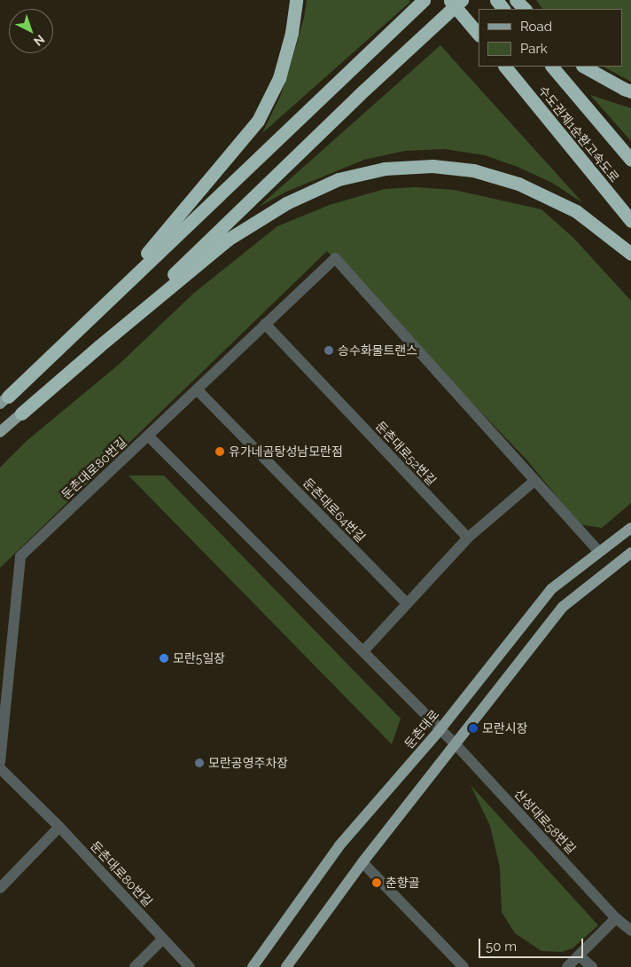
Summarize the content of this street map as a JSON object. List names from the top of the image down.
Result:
{
  "streets": {
    "highway": ["수도권제1순환고속도로"],
    "main road": ["둔촌대로"],
    "street": [
      "둔촌대로52번길",
      "둔촌대로80번길",
      "둔촌대로64번길",
      "산성대로58번길"
    ]
  },
  "crossings": [
    ["둔촌대로52번길", "둔촌대로80번길"],
    ["둔촌대로80번길", "둔촌대로64번길"],
    ["둔촌대로", "산성대로58번길"]
  ],
  "places": [
    "승수화물트랜스",
    "유가네곰탕성남모란점",
    "모란5일장",
    "모란시장",
    "모란공영주차장",
    "춘향골"
  ],
  "legend": ["Road", "Park"],
  "scale_bar": "50 m",
  "north": "bottom right"
}
